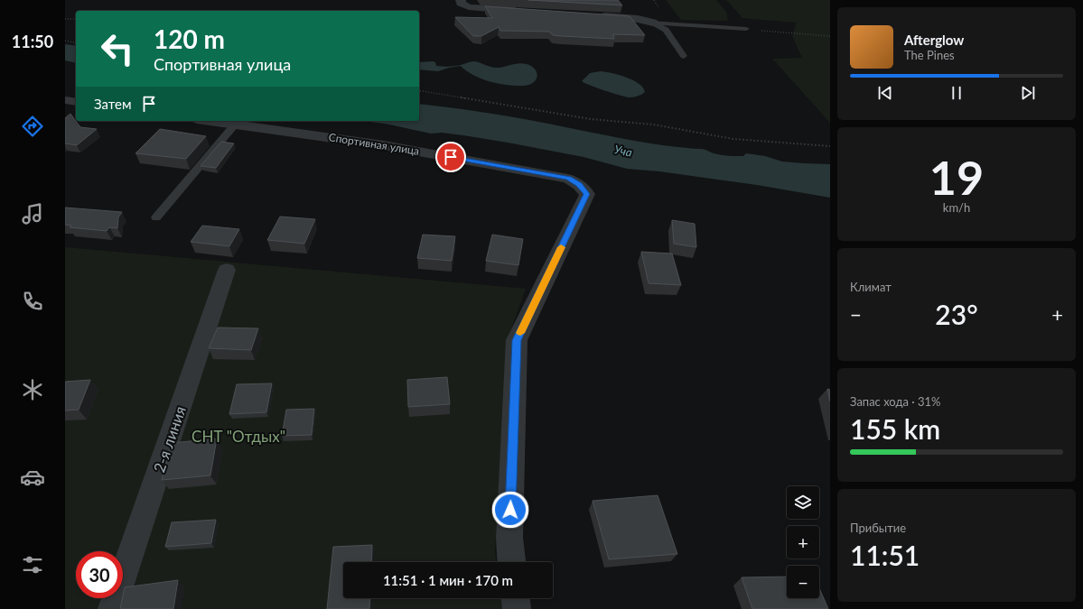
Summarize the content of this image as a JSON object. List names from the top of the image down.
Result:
{
  "streets": {
    "street": ["Спортивная улица", "2-я линия"]
  },
  "water": ["Уча"],
  "parks": ["СНТ \"Отдых\""],
  "page": {
    "tabs": "11:50",
    "turn": ["120 m", "Спортивная улица"],
    "song": ["Afterglow", "The Pines"],
    "then": "Затем",
    "tile": [
      ["19", "km/h"],
      "Климат",
      ["Запас хода · 31%", "155 km"],
      ["Прибытие", "11:51"]
    ],
    "heat": ["−", "23°", "+"],
    "map_buttons": ["+", "−"],
    "limit": "30",
    "trip": "11:51 · 1 мин · 170 m"
  }
}
